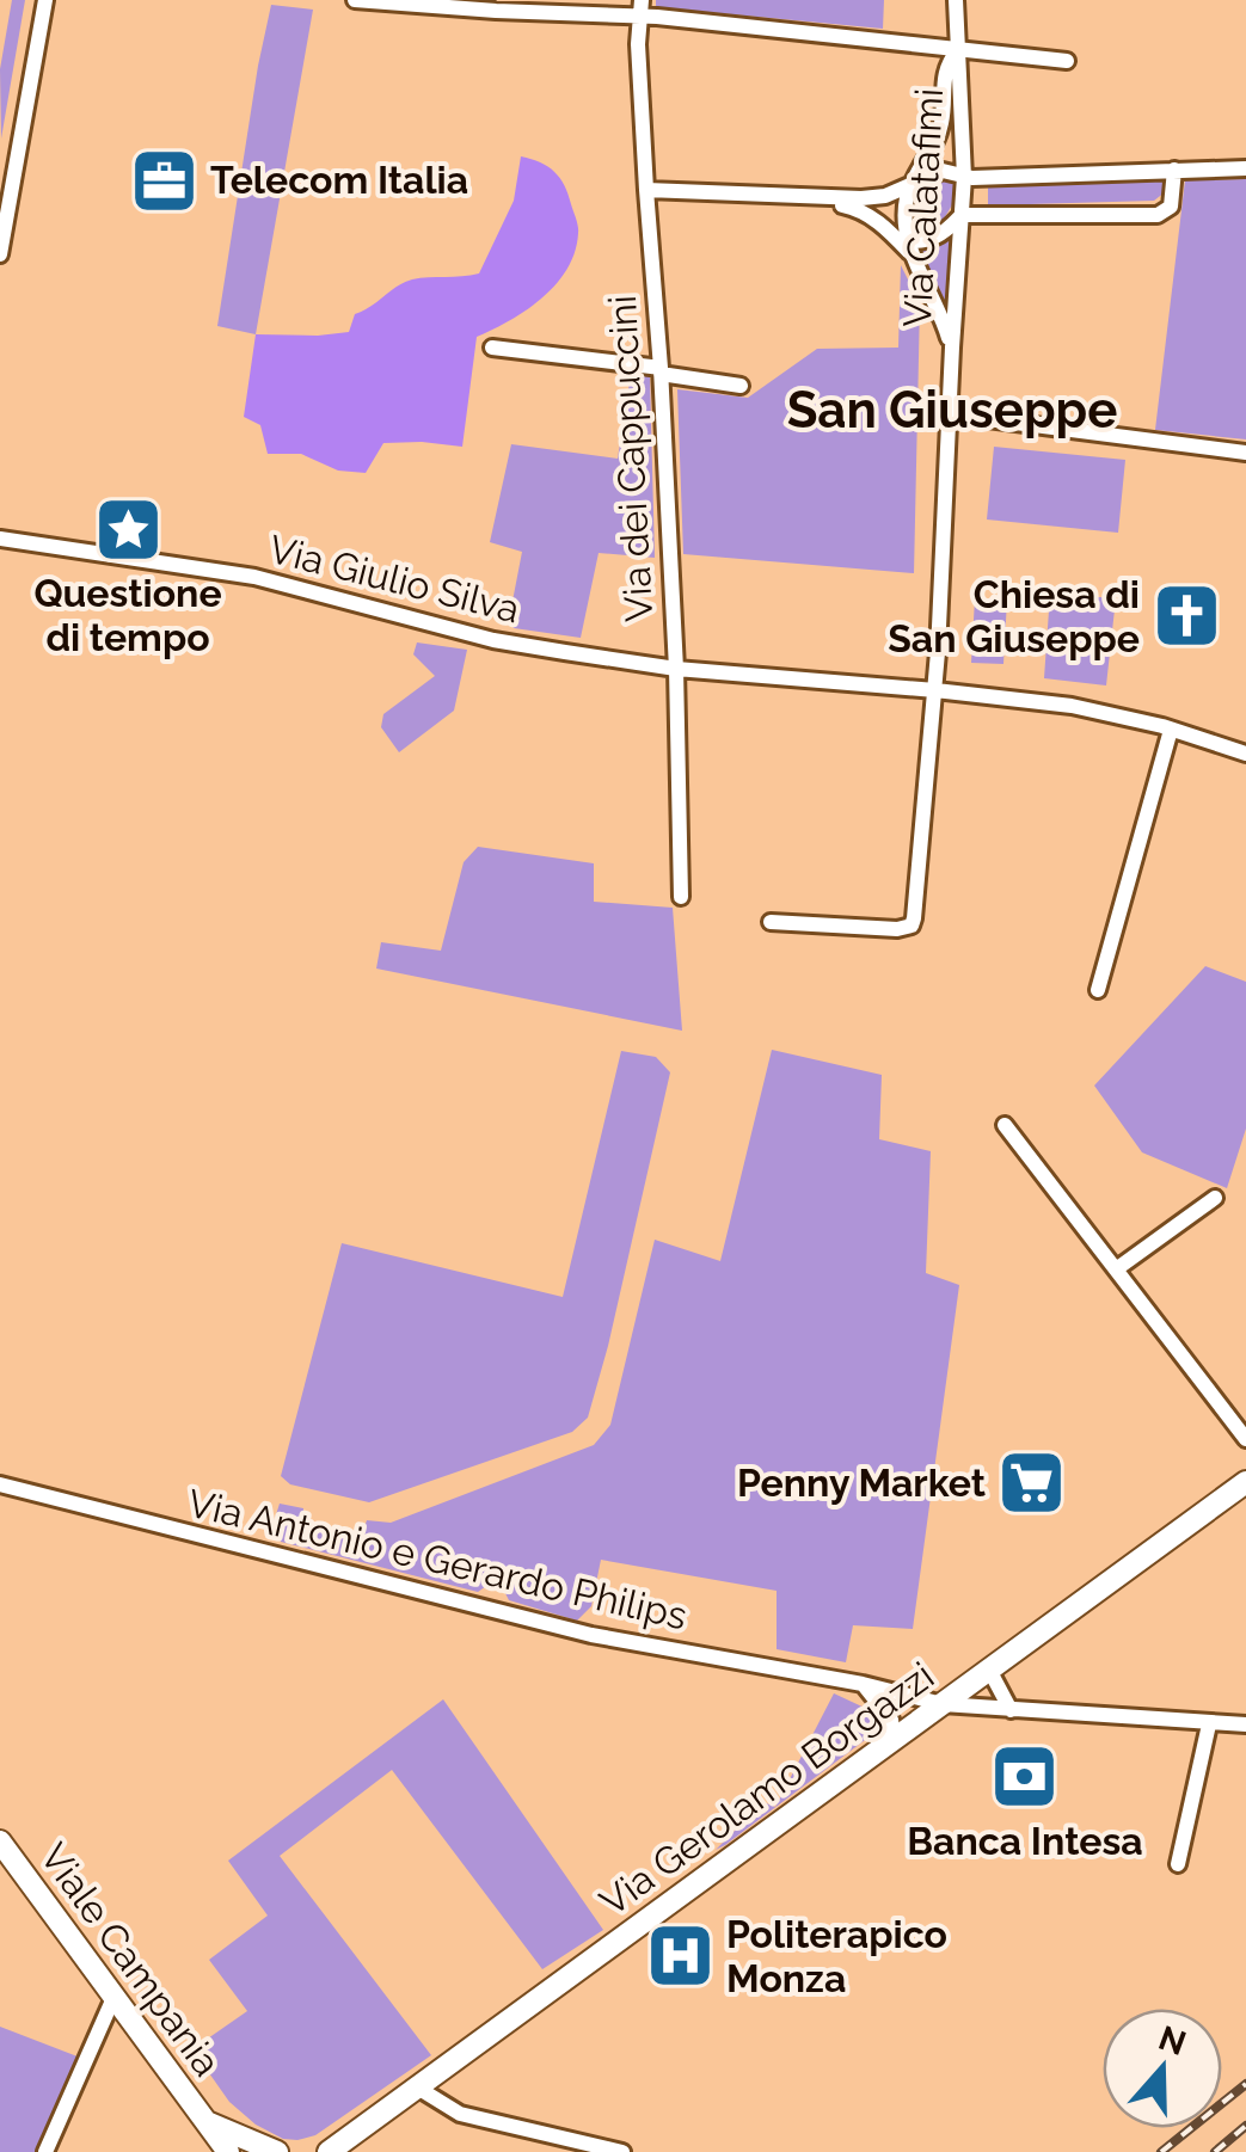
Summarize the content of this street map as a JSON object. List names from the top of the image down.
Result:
{
  "streets": {
    "main road": ["Via Gerolamo Borgazzi", "Viale Campania"],
    "street": [
      "Via Calatafimi",
      "Via dei Cappuccini",
      "Via Giulio Silva",
      "Via Antonio e Gerardo Philips"
    ]
  },
  "crossings": [
    ["Via Calatafimi", "Via Giulio Silva"],
    ["Via dei Cappuccini", "Via Giulio Silva"],
    ["Via Antonio e Gerardo Philips", "Via Gerolamo Borgazzi"]
  ],
  "districts": ["San Giuseppe"],
  "places": {
    "office": ["Telecom Italia"],
    "place": ["Questione di tempo"],
    "church": ["Chiesa di San Giuseppe"],
    "supermarket": ["Penny Market"],
    "bank": ["Banca Intesa"],
    "hospital": ["Politerapico Monza"]
  },
  "north": "top"
}
